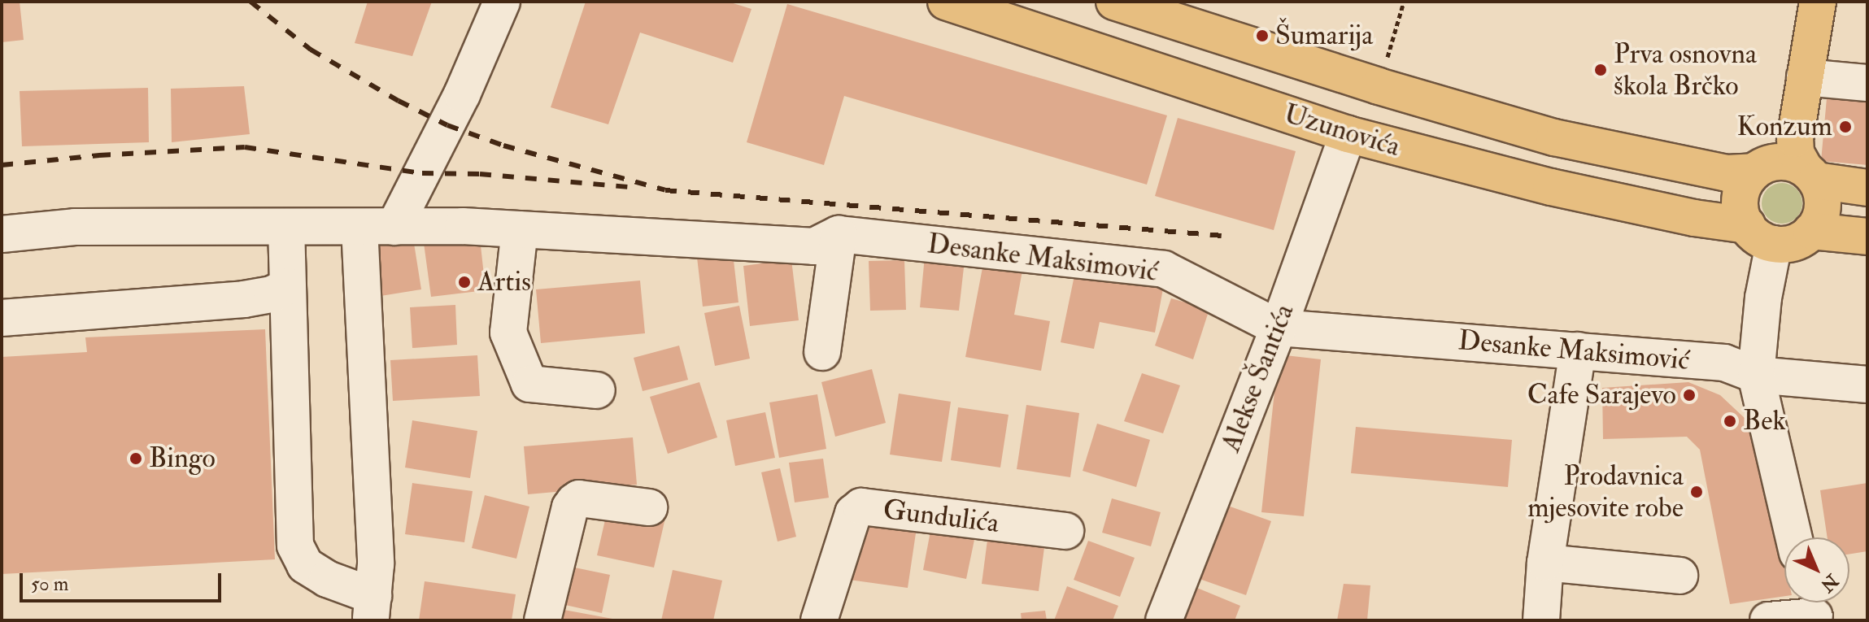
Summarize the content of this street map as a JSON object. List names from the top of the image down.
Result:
{
  "streets": {
    "main road": ["Uzunovića"],
    "street": ["Desanke Maksimović", "Alekse Šantića", "Gundulića"]
  },
  "crossings": [
    ["Uzunovića", "Alekse Šantića"],
    ["Desanke Maksimović", "Alekse Šantića"]
  ],
  "places": [
    "Šumarija",
    "Prva osnovna škola Brčko",
    "Konzum",
    "Artis",
    "Cafe Sarajevo",
    "Bek",
    "Bingo",
    "Prodavnica mjesovite robe"
  ],
  "scale_bar": "50 m",
  "north": "bottom right"
}
